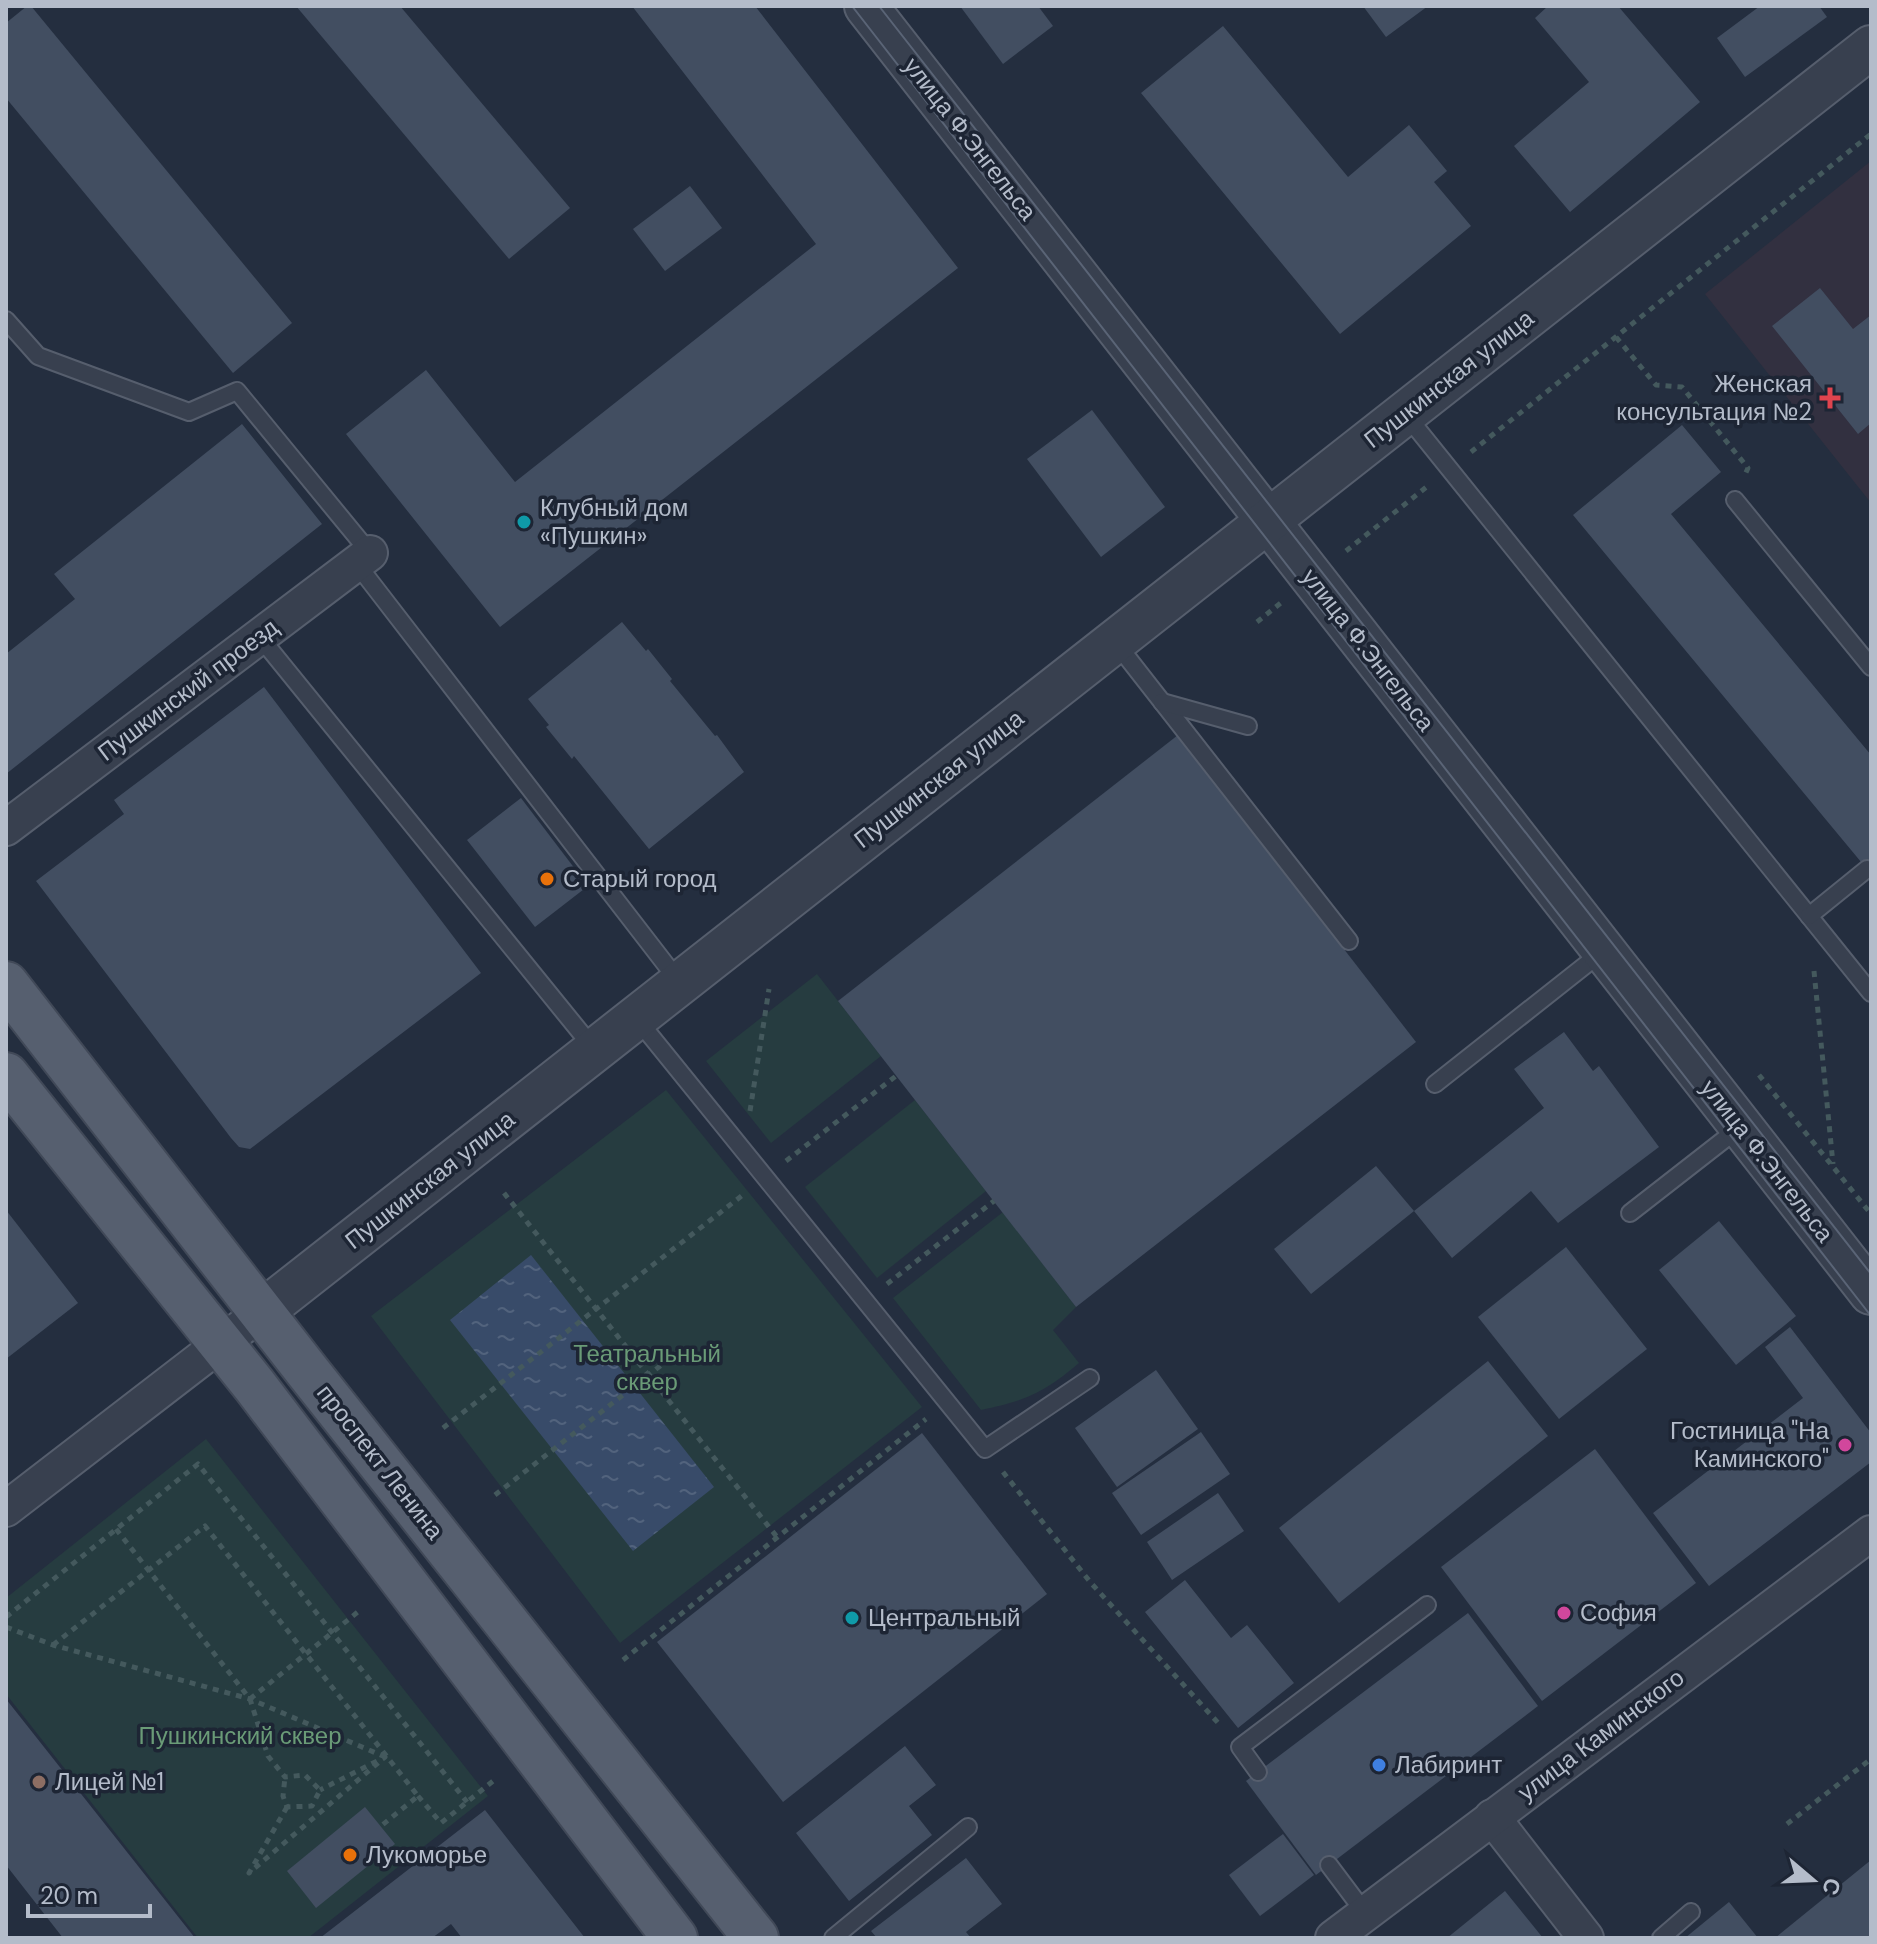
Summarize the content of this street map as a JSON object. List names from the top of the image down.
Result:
{
  "streets": {
    "main road": ["проспект Ленина"],
    "street": [
      "улица Ф.Энгельса",
      "Пушкинская улица",
      "Пушкинский проезд",
      "улица Каминского"
    ]
  },
  "crossings": [
    ["улица Ф.Энгельса", "Пушкинская улица"],
    ["Пушкинская улица", "проспект Ленина"]
  ],
  "parks": ["Театральный сквер", "Пушкинский сквер"],
  "places": {
    "health": ["Женская консультация №2"],
    "other": [
      "Клубный дом «Пушкин»",
      "Старый город",
      "Гостиница \"На Каминского\"",
      "София",
      "Центральный",
      "Лабиринт",
      "Лицей №1",
      "Лукоморье"
    ]
  },
  "scale_bar": "20 m",
  "north": "right"
}
